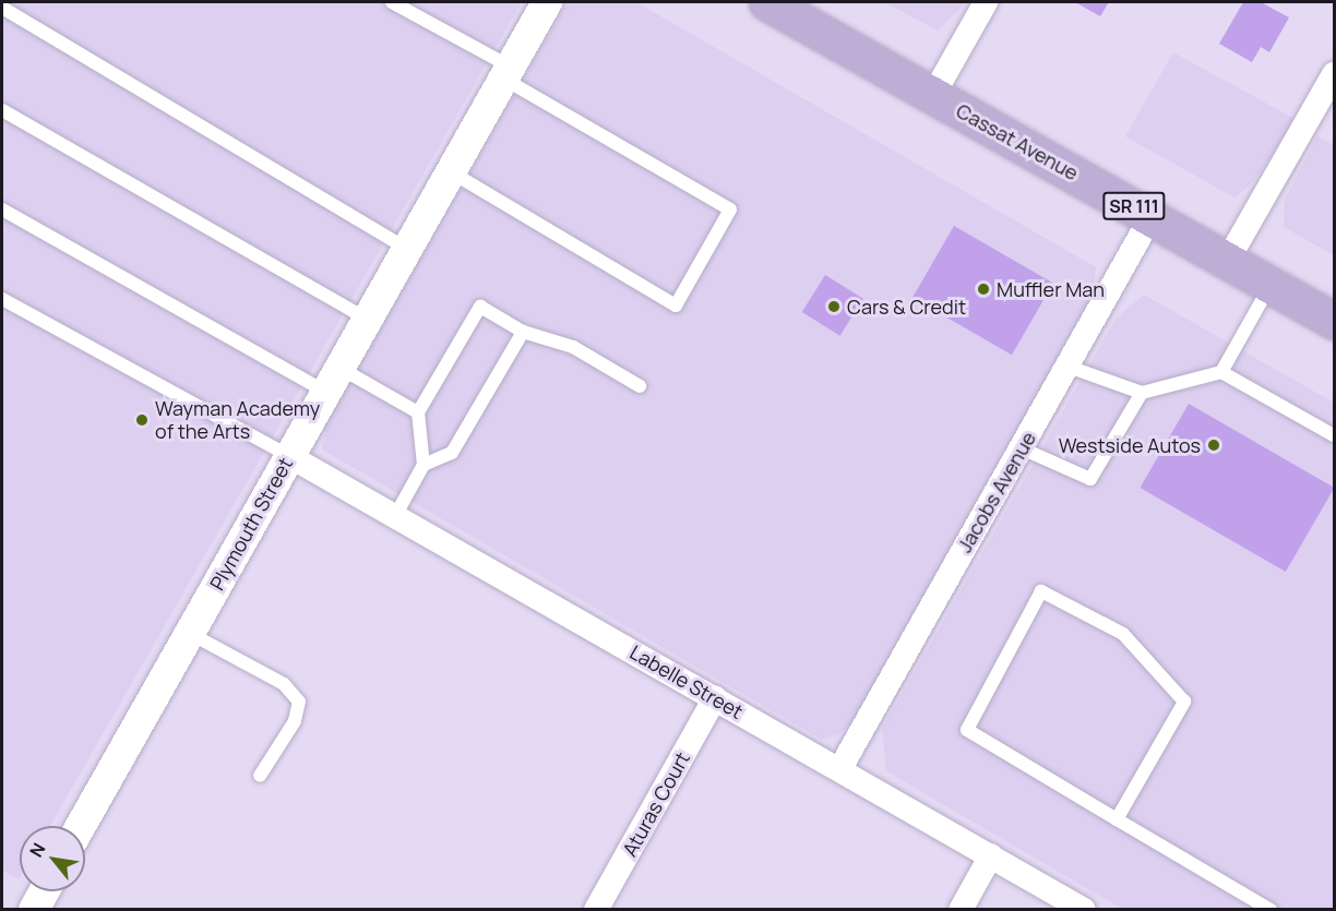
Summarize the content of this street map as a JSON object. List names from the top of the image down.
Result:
{
  "streets": {
    "main road": ["Cassat Avenue", "SR 111"],
    "street": [
      "Jacobs Avenue",
      "Plymouth Street",
      "Labelle Street",
      "Aturas Court"
    ]
  },
  "crossings": [
    ["Cassat Avenue", "Jacobs Avenue"],
    ["Jacobs Avenue", "Labelle Street"],
    ["Plymouth Street", "Labelle Street"],
    ["Labelle Street", "Aturas Court"]
  ],
  "places": [
    "Muffler Man",
    "Cars & Credit",
    "Wayman Academy of the Arts",
    "Westside Autos"
  ],
  "north": "top left"
}
